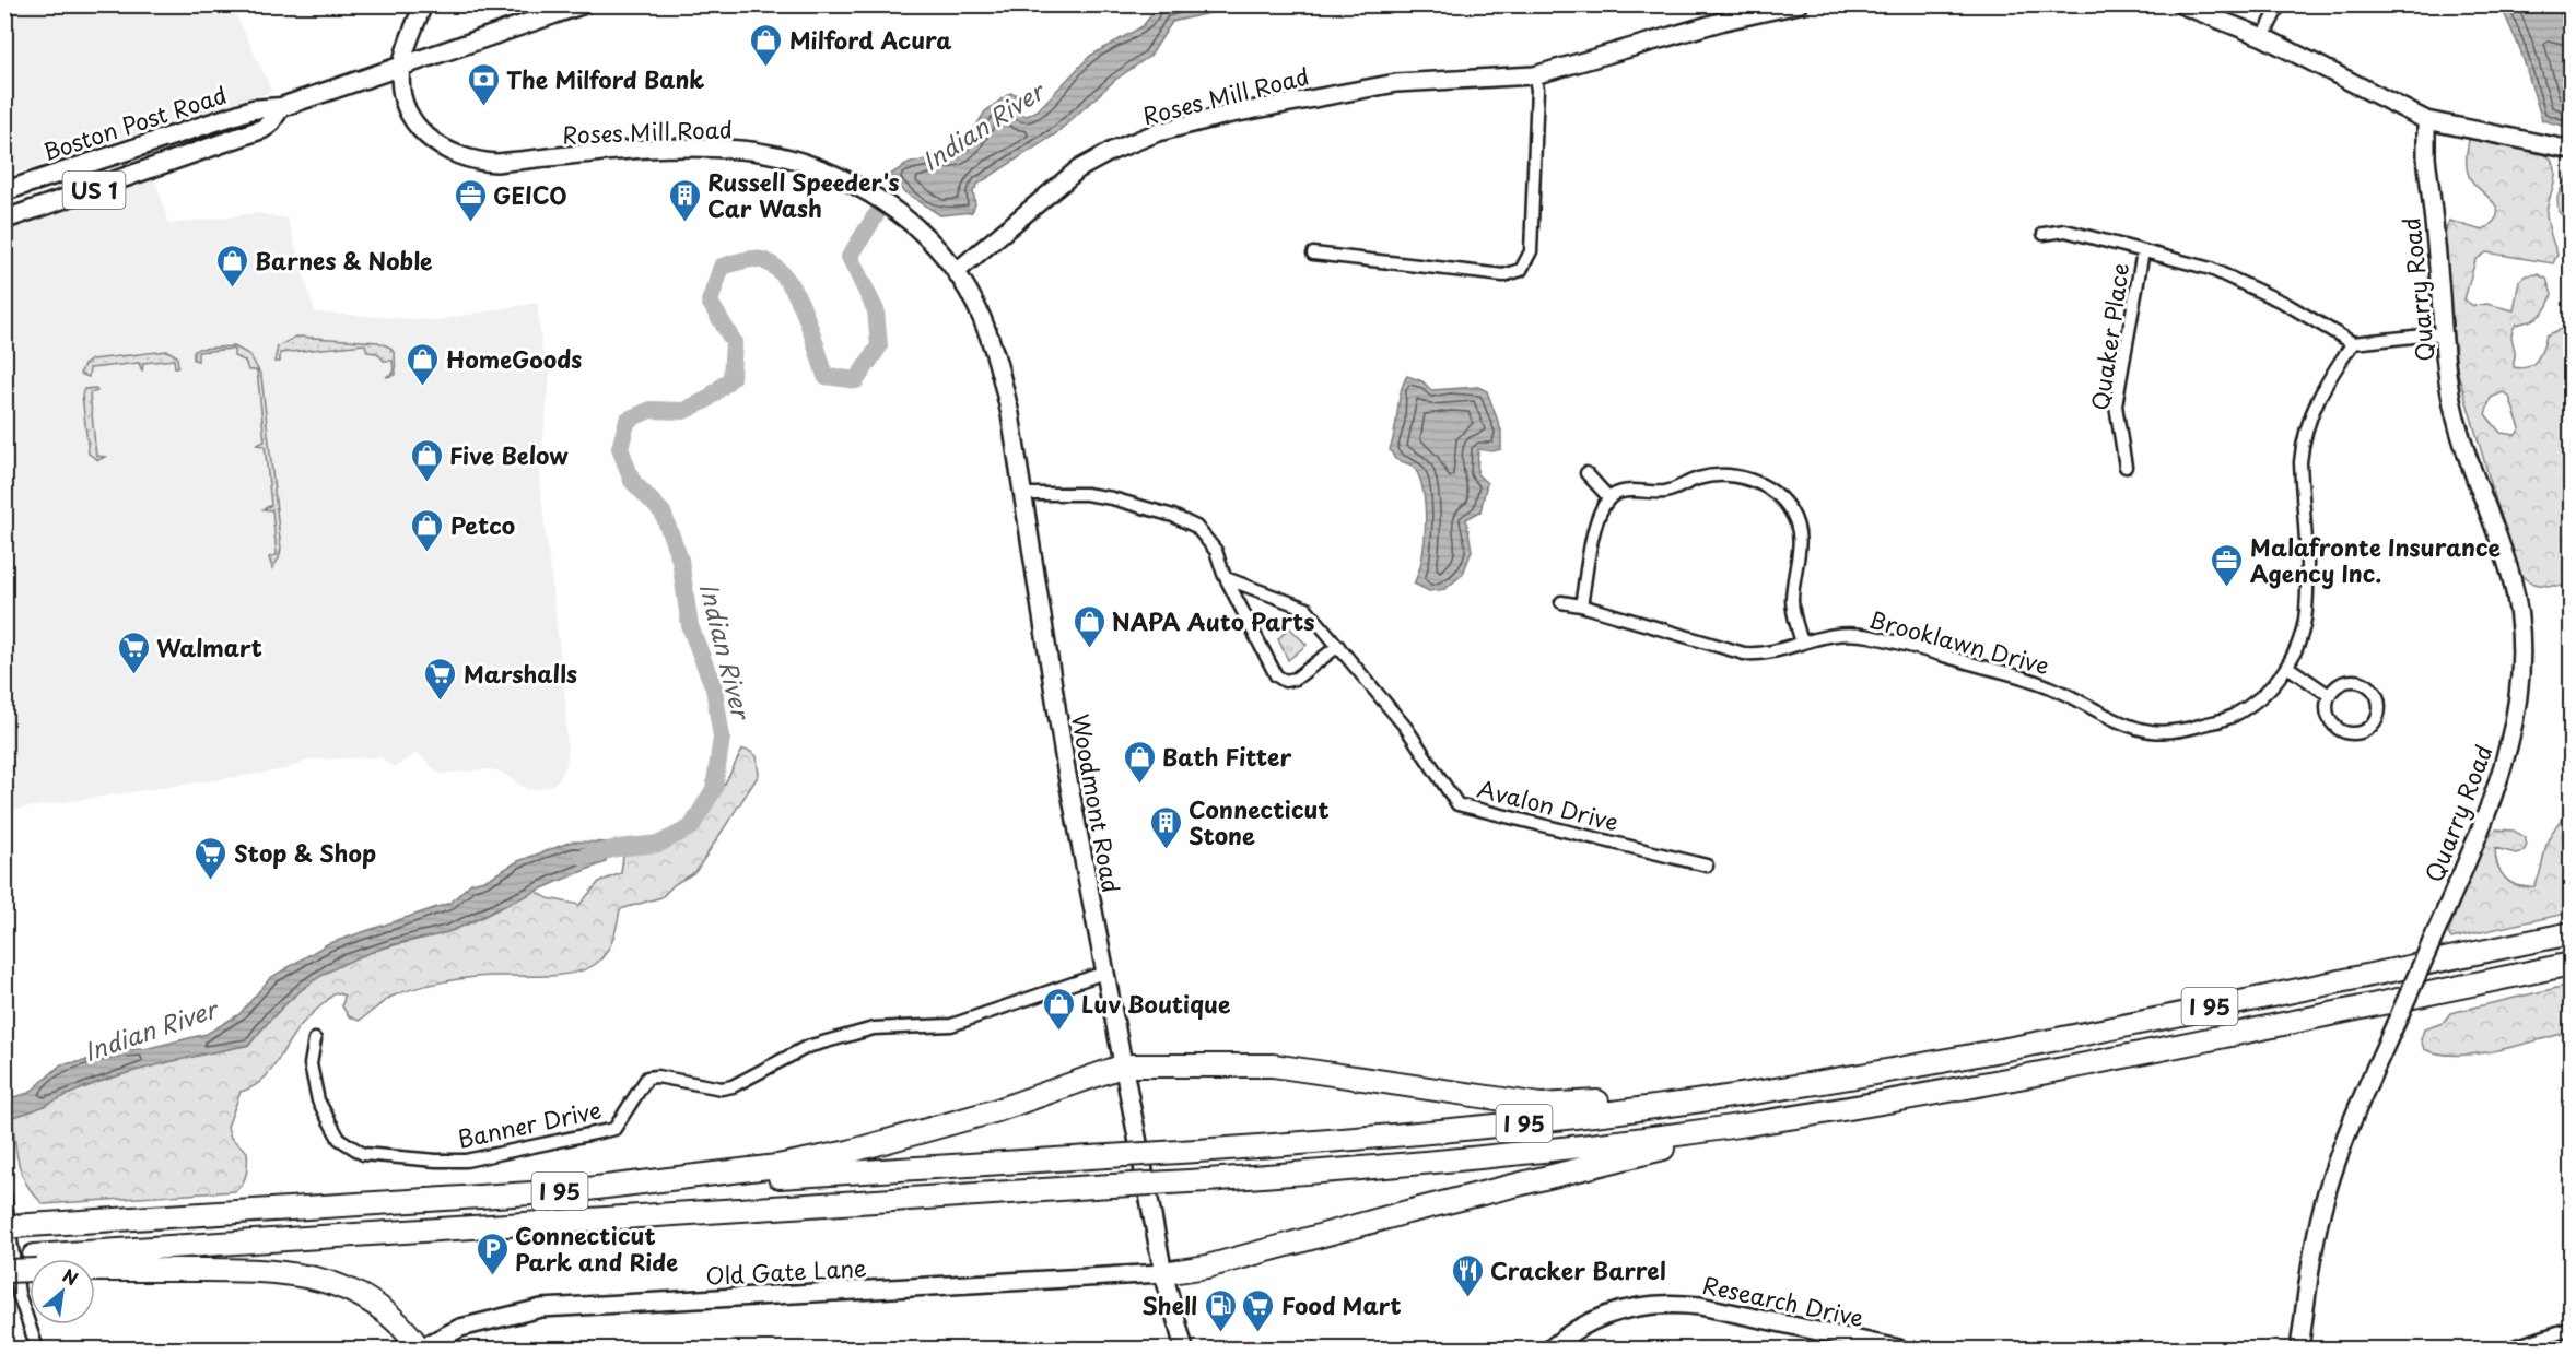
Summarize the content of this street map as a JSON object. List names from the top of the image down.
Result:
{
  "streets": {
    "highway": ["I 95"],
    "main road": ["Boston Post Road", "US 1"],
    "street": [
      "Roses Mill Road",
      "Quarry Road",
      "Quaker Place",
      "Brooklawn Drive",
      "Woodmont Road",
      "Avalon Drive",
      "Banner Drive",
      "Old Gate Lane",
      "Research Drive"
    ]
  },
  "crossings": [
    ["Roses Mill Road", "Boston Post Road"],
    ["Roses Mill Road", "Woodmont Road"],
    ["Woodmont Road", "Banner Drive"],
    ["Woodmont Road", "Old Gate Lane"]
  ],
  "water": ["Indian River"],
  "places": {
    "shop": [
      "Milford Acura",
      "Barnes & Noble",
      "HomeGoods",
      "Five Below",
      "Petco",
      "NAPA Auto Parts",
      "Bath Fitter",
      "Luv Boutique"
    ],
    "bank": ["The Milford Bank"],
    "office": ["GEICO", "Malafronte Insurance Agency Inc."],
    "building": ["Russell Speeder's Car Wash", "Connecticut Stone"],
    "supermarket": [
      "Walmart",
      "Marshalls",
      "Stop & Shop",
      "Food Mart"
    ],
    "parking": ["Connecticut Park and Ride"],
    "restaurant": ["Cracker Barrel"],
    "fuel station": ["Shell"]
  },
  "north": "top right"
}
